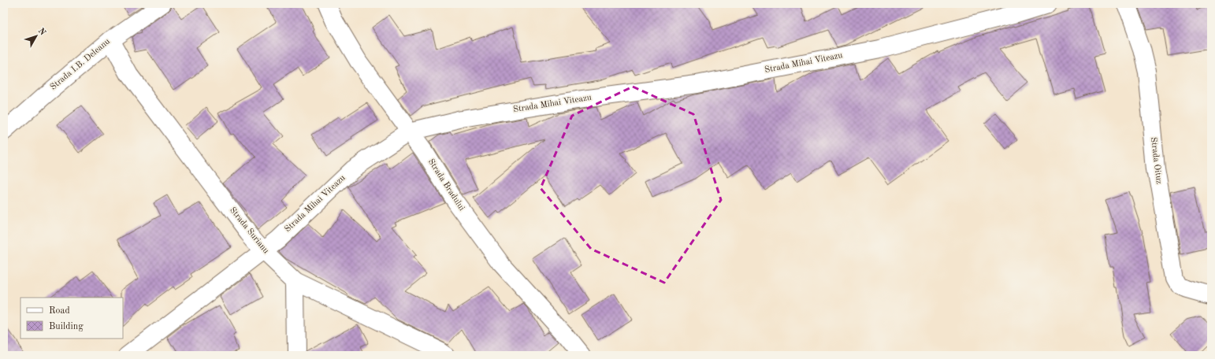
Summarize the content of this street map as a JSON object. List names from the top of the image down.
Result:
{
  "streets": {
    "street": [
      "Strada Mihai Viteazu",
      "Strada I.B. Deleanu",
      "Strada Oituz",
      "Strada Bradului",
      "Strada Surianu"
    ]
  },
  "crossings": [
    ["Strada Mihai Viteazu", "Strada Bradului"],
    ["Strada Mihai Viteazu", "Strada Surianu"],
    ["Strada I.B. Deleanu", "Strada Surianu"]
  ],
  "legend": ["Road", "Building"],
  "north": "top right"
}
